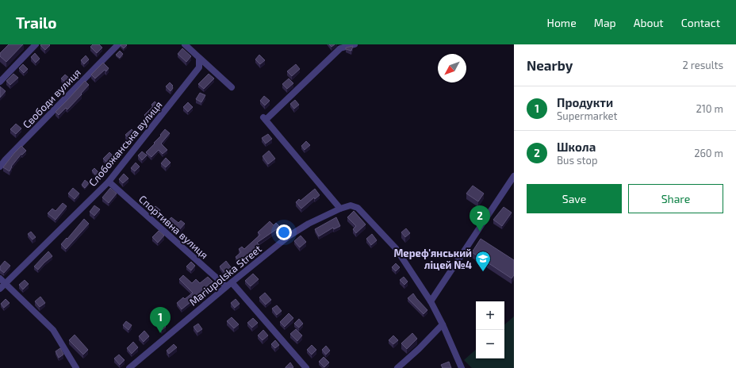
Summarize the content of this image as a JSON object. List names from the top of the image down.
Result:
{
  "streets": {
    "street": [
      "Свободи вулиця",
      "Слобожанська вулиця",
      "Спортивна вулиця",
      "Mariupolska Street"
    ]
  },
  "crossings": [
    ["Слобожанська вулиця", "Спортивна вулиця"],
    ["Спортивна вулиця", "Mariupolska Street"]
  ],
  "places": {
    "school or university": ["Мереф'янський ліцей №4"]
  },
  "north": "bottom left",
  "page": {
    "header": "Trailo",
    "nav": [
      "Home",
      "Map",
      "About",
      "Contact"
    ],
    "heading": ["Nearby", "2 results"],
    "list": [
      {
        "mark": "1",
        "name": "Продукти",
        "note": "Supermarket",
        "value": "210 m"
      },
      {
        "mark": "2",
        "name": "Школа",
        "note": "Bus stop",
        "value": "260 m"
      }
    ],
    "buttons": ["Save", "Share"],
    "pins": ["2", "1"],
    "map_buttons": ["+", "−"]
  }
}
